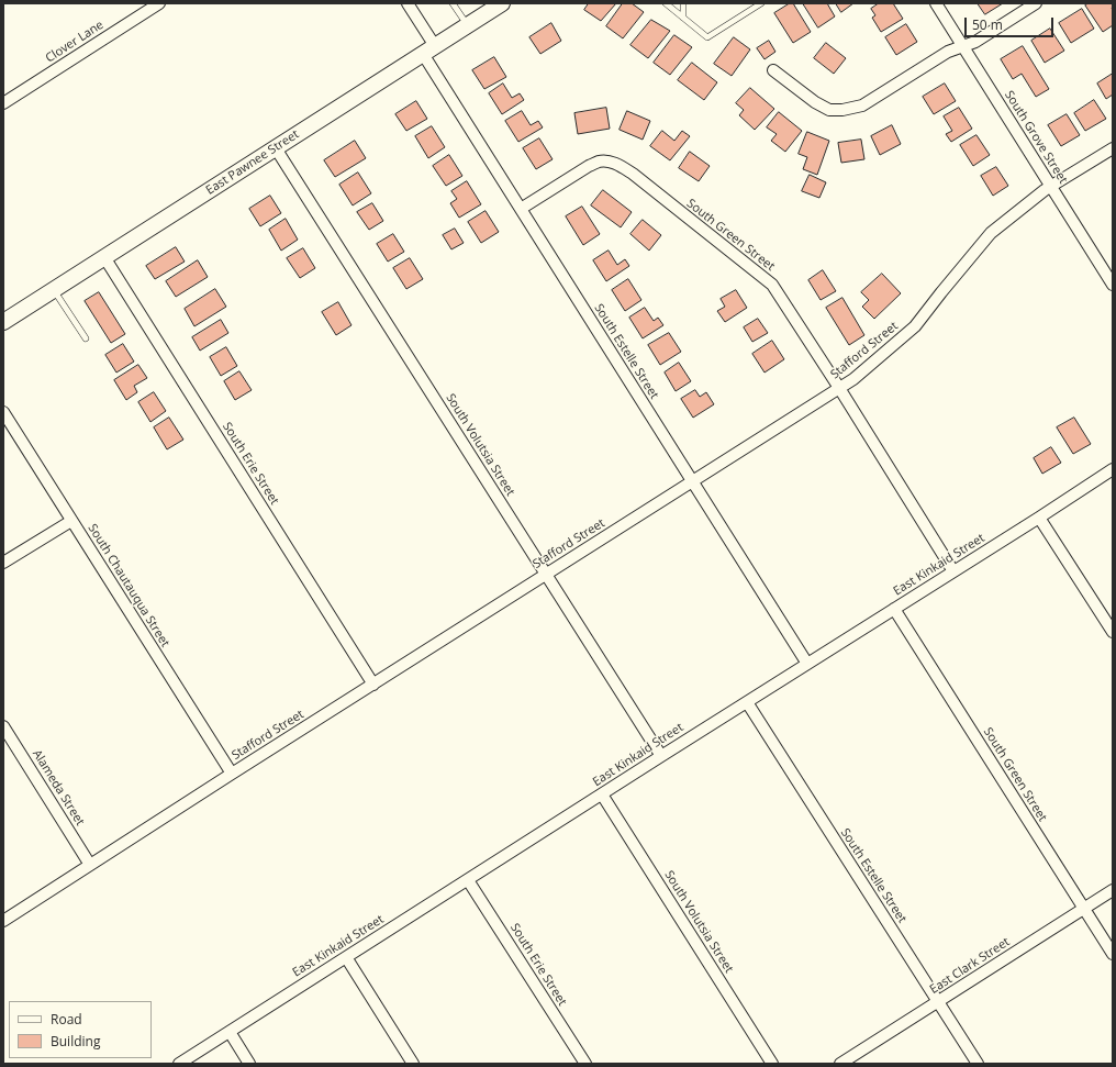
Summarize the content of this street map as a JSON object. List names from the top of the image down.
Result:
{
  "streets": {
    "main road": ["East Pawnee Street"],
    "street": [
      "Clover Lane",
      "South Grove Street",
      "South Green Street",
      "Stafford Street",
      "South Estelle Street",
      "South Volutsia Street",
      "South Erie Street",
      "East Kinkaid Street",
      "South Chautauqua Street",
      "Alameda Street",
      "East Clark Street"
    ]
  },
  "crossings": [
    ["South Grove Street", "Stafford Street"],
    ["East Pawnee Street", "South Estelle Street"],
    ["East Pawnee Street", "South Volutsia Street"],
    ["East Pawnee Street", "South Erie Street"],
    ["South Green Street", "Stafford Street"],
    ["South Green Street", "South Estelle Street"],
    ["South Green Street", "East Kinkaid Street"],
    ["South Green Street", "East Clark Street"],
    ["Stafford Street", "South Estelle Street"],
    ["Stafford Street", "South Volutsia Street"],
    ["Stafford Street", "South Erie Street"],
    ["Stafford Street", "South Chautauqua Street"],
    ["Stafford Street", "Alameda Street"],
    ["South Estelle Street", "East Kinkaid Street"],
    ["South Estelle Street", "East Clark Street"],
    ["South Volutsia Street", "East Kinkaid Street"],
    ["South Erie Street", "East Kinkaid Street"]
  ],
  "legend": ["Road", "Building"],
  "scale_bar": "50 m"
}
